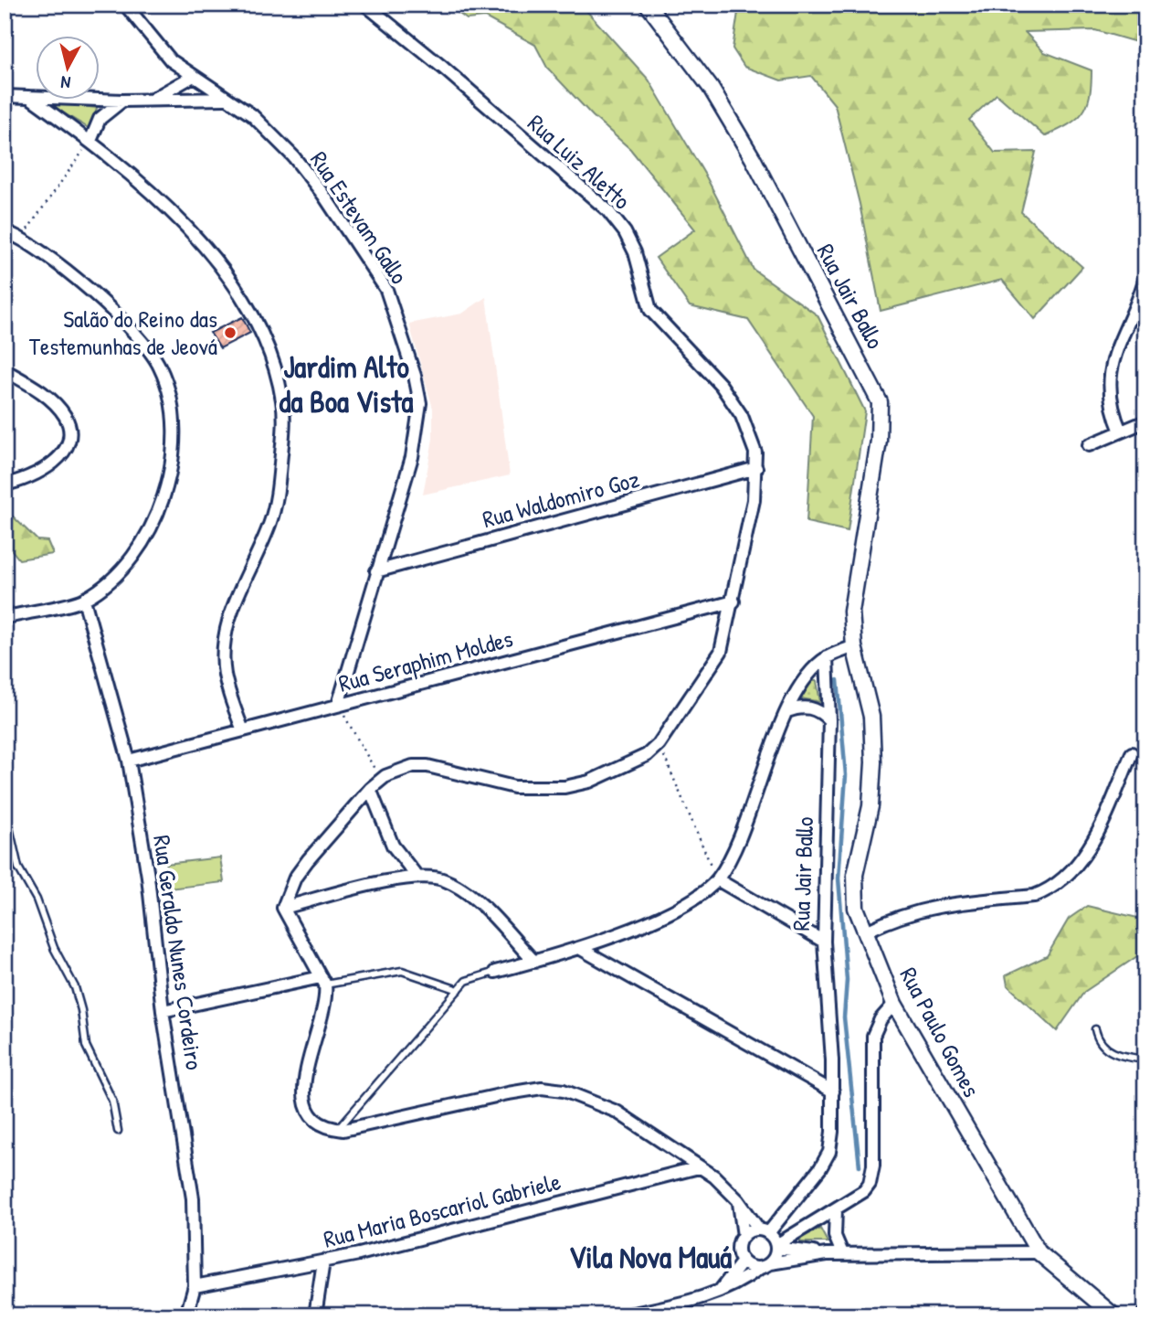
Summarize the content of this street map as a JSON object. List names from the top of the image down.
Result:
{
  "streets": {
    "main road": ["Rua Jair Ballo", "Rua Paulo Gomes"],
    "street": [
      "Rua Luiz Aletto",
      "Rua Estevam Gallo",
      "Rua Waldomiro Goz",
      "Rua Seraphim Moldes",
      "Rua Geraldo Nunes Cordeiro",
      "Rua Maria Boscariol Gabriele"
    ]
  },
  "crossings": [
    ["Rua Luiz Aletto", "Rua Waldomiro Goz"],
    ["Rua Luiz Aletto", "Rua Seraphim Moldes"],
    ["Rua Estevam Gallo", "Rua Waldomiro Goz"],
    ["Rua Estevam Gallo", "Rua Seraphim Moldes"],
    ["Rua Jair Ballo", "Rua Paulo Gomes"],
    ["Rua Seraphim Moldes", "Rua Geraldo Nunes Cordeiro"],
    ["Rua Geraldo Nunes Cordeiro", "Rua Maria Boscariol Gabriele"]
  ],
  "districts": ["Jardim Alto da Boa Vista", "Vila Nova Mauá"],
  "places": ["Salão do Reino das Testemunhas de Jeová"],
  "north": "bottom"
}
